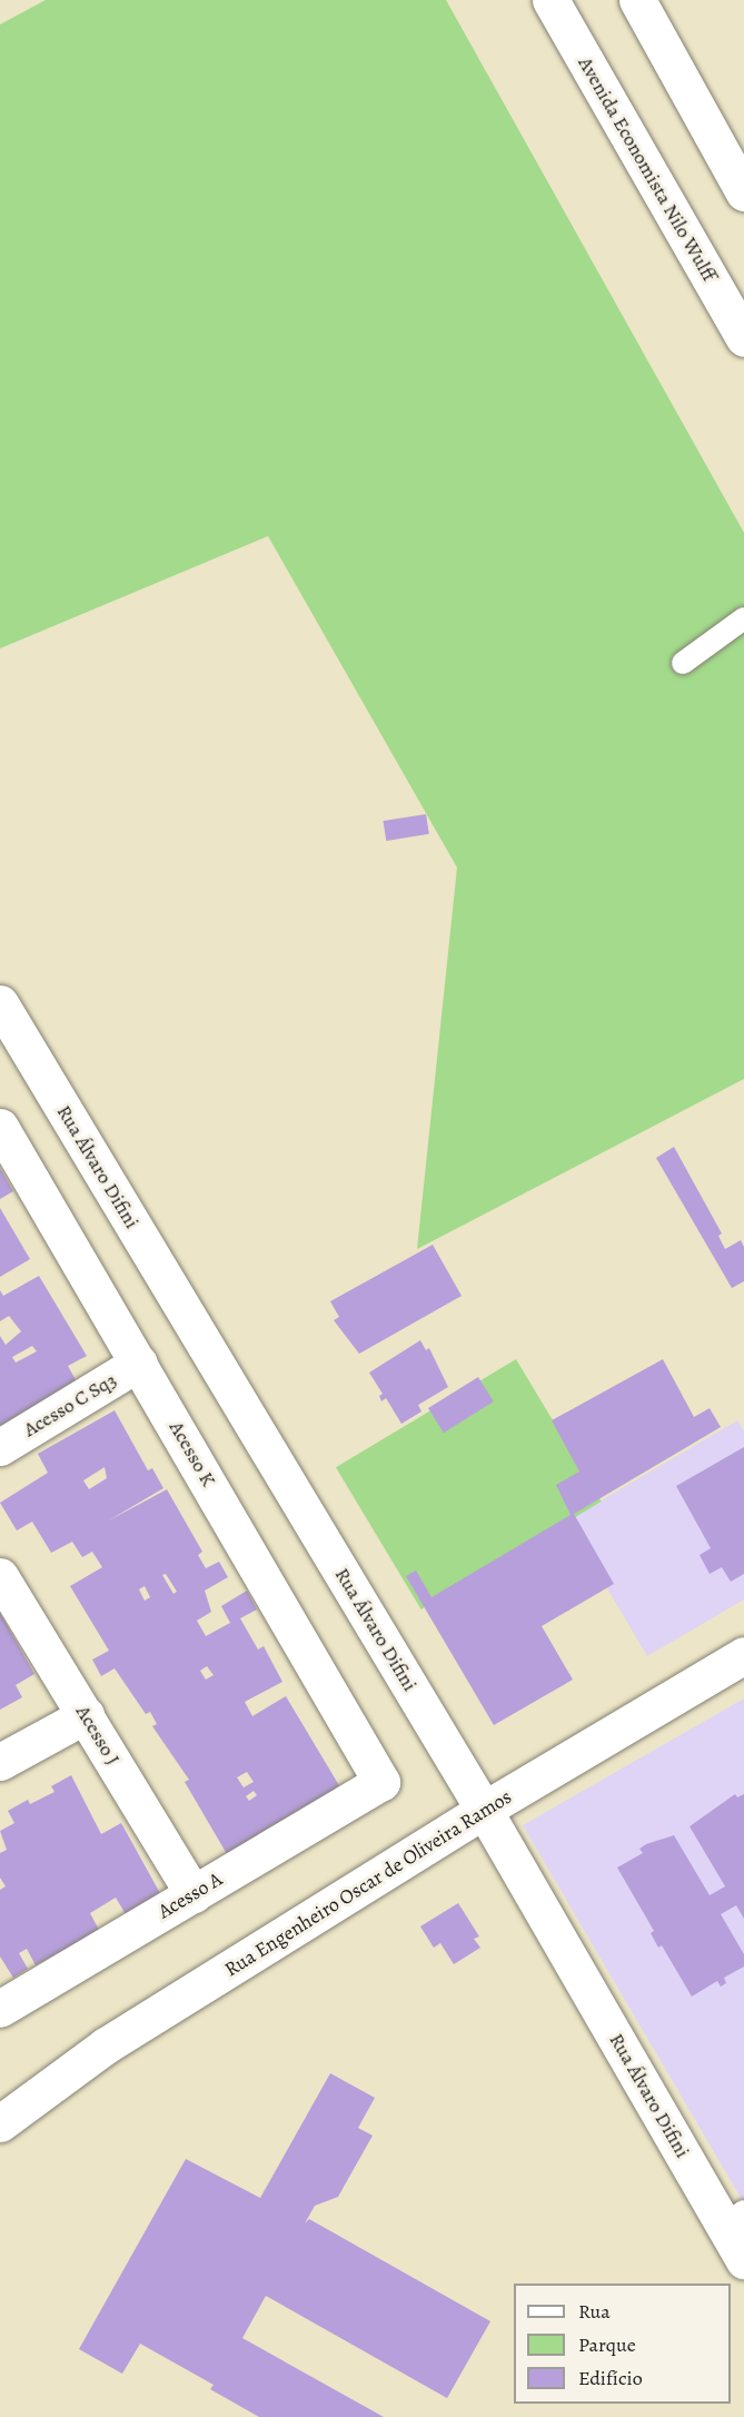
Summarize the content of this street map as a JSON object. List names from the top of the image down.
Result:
{
  "streets": {
    "street": [
      "Avenida Economista Nilo Wulff",
      "Rua Álvaro Difini",
      "Acesso C Sq3",
      "Acesso K",
      "Acesso J",
      "Rua Engenheiro Oscar de Oliveira Ramos",
      "Acesso A"
    ]
  },
  "crossings": [
    ["Rua Álvaro Difini", "Rua Engenheiro Oscar de Oliveira Ramos"],
    ["Acesso C Sq3", "Acesso K"],
    ["Acesso K", "Acesso A"],
    ["Acesso J", "Acesso A"]
  ],
  "legend": ["Rua", "Parque", "Edifício"]
}
